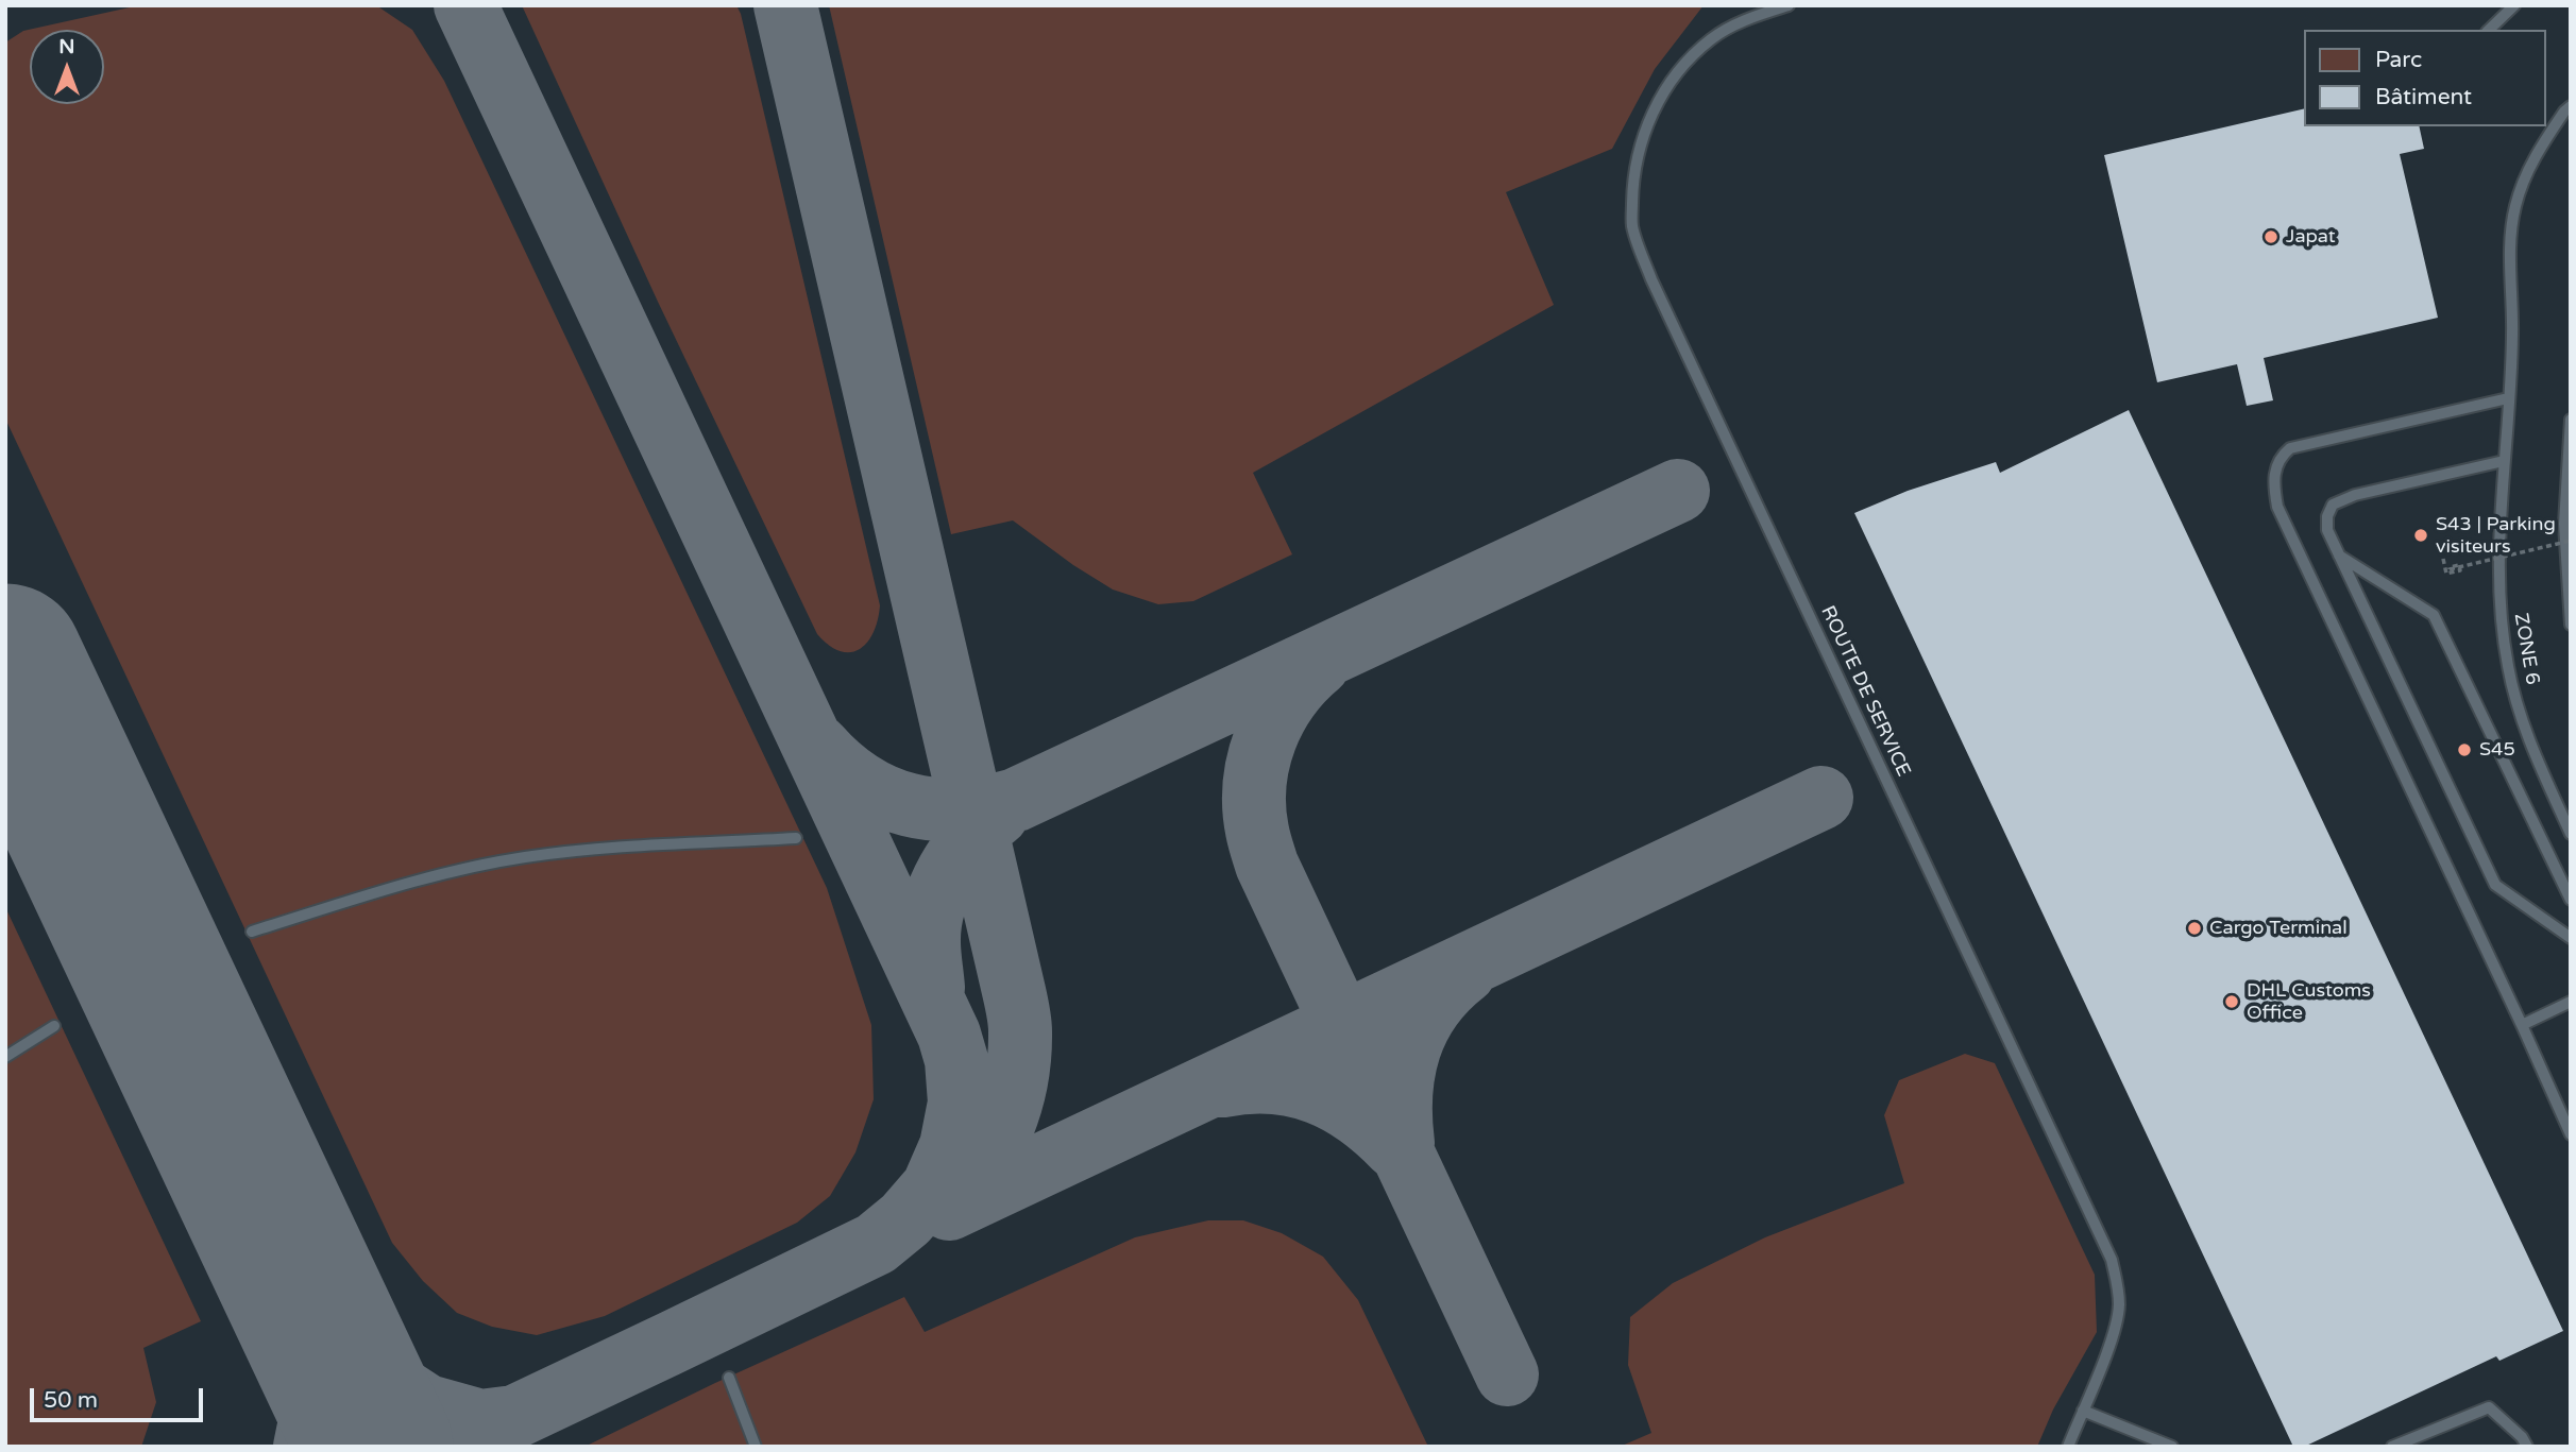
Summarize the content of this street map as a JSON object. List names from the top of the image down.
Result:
{
  "streets": {
    "lane": ["ZONE 6", "ROUTE DE SERVICE"]
  },
  "places": [
    "Japat",
    "S43 | Parking visiteurs",
    "S45",
    "Cargo Terminal",
    "DHL Customs Office"
  ],
  "legend": ["Parc", "Bâtiment"],
  "scale_bar": "50 m",
  "north": "top"
}
